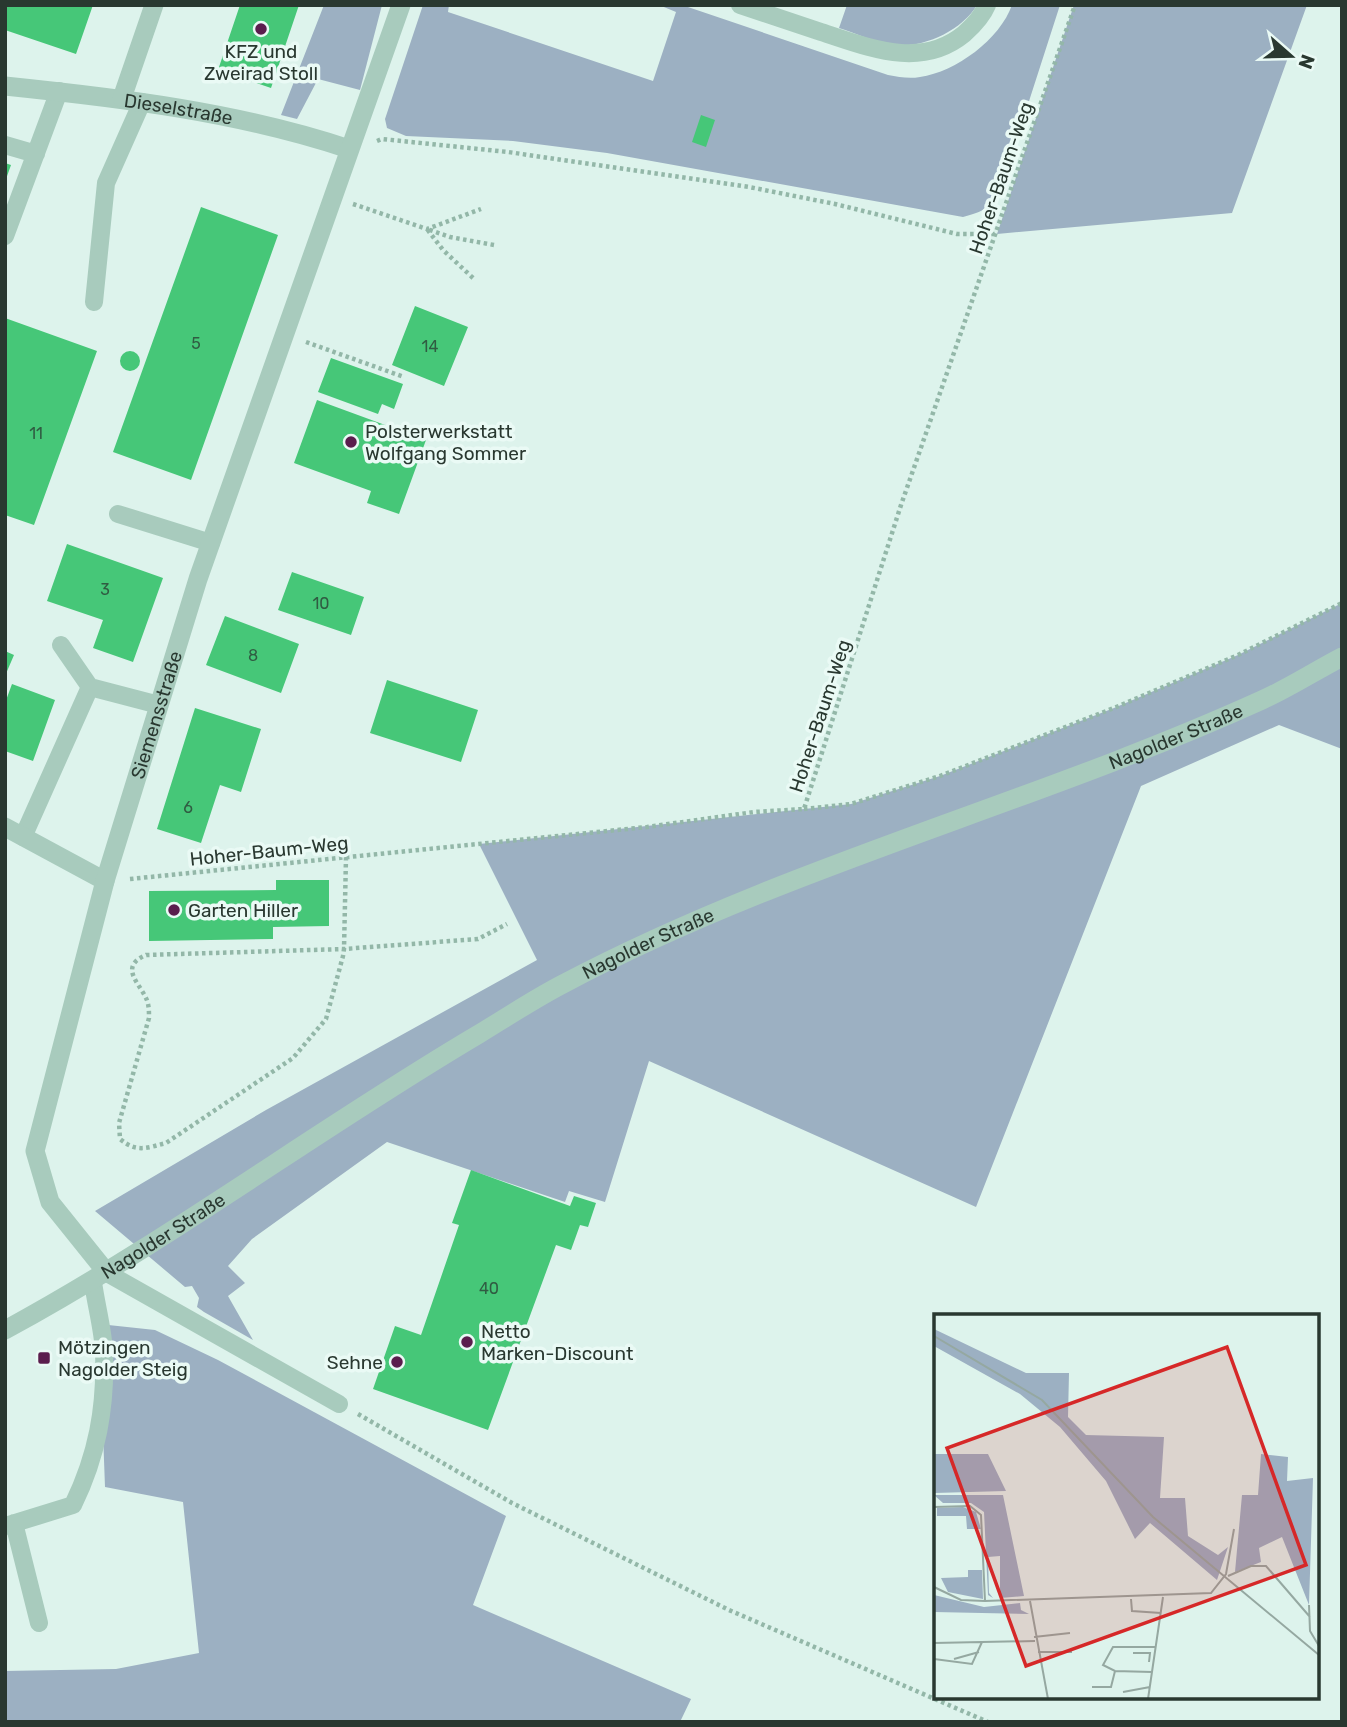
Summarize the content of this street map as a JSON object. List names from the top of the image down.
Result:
{
  "streets": {
    "street": ["Dieselstraße", "Siemensstraße", "Nagolder Straße"],
    "path": ["Hoher-Baum-Weg"]
  },
  "crossings": [
    ["Dieselstraße", "Siemensstraße"],
    ["Hoher-Baum-Weg", "Siemensstraße"],
    ["Siemensstraße", "Nagolder Straße"]
  ],
  "places": {
    "other": [
      "KFZ und Zweirad Stoll",
      "Polsterwerkstatt Wolfgang Sommer",
      "Garten Hiller",
      "Netto Marken-Discount",
      "Sehne"
    ],
    "transit": ["Mötzingen Nagolder Steig"]
  },
  "house_numbers": [
    "5",
    "14",
    "11",
    "3",
    "10",
    "8",
    "6",
    "40"
  ],
  "north": "right"
}
